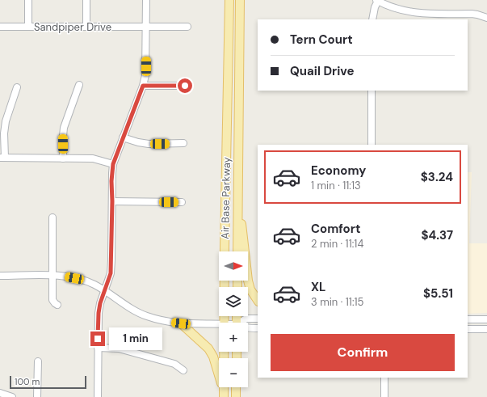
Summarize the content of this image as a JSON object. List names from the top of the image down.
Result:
{
  "streets": {
    "main road": ["Air Base Parkway"],
    "street": ["Sandpiper Drive"]
  },
  "scale_bar": "100 m",
  "north": "right",
  "page": {
    "banner": ["Tern Court", "Quail Drive"],
    "list": [
      {
        "name": "Economy",
        "note": "1 min · 11:13",
        "value": "$3.24"
      },
      {
        "name": "Comfort",
        "note": "2 min · 11:14",
        "value": "$4.37"
      },
      {
        "name": "XL",
        "note": "3 min · 11:15",
        "value": "$5.51"
      }
    ],
    "map_buttons": ["+", "−"],
    "bubble": "1 min",
    "buttons": "Confirm",
    "scale": "100 m"
  }
}
